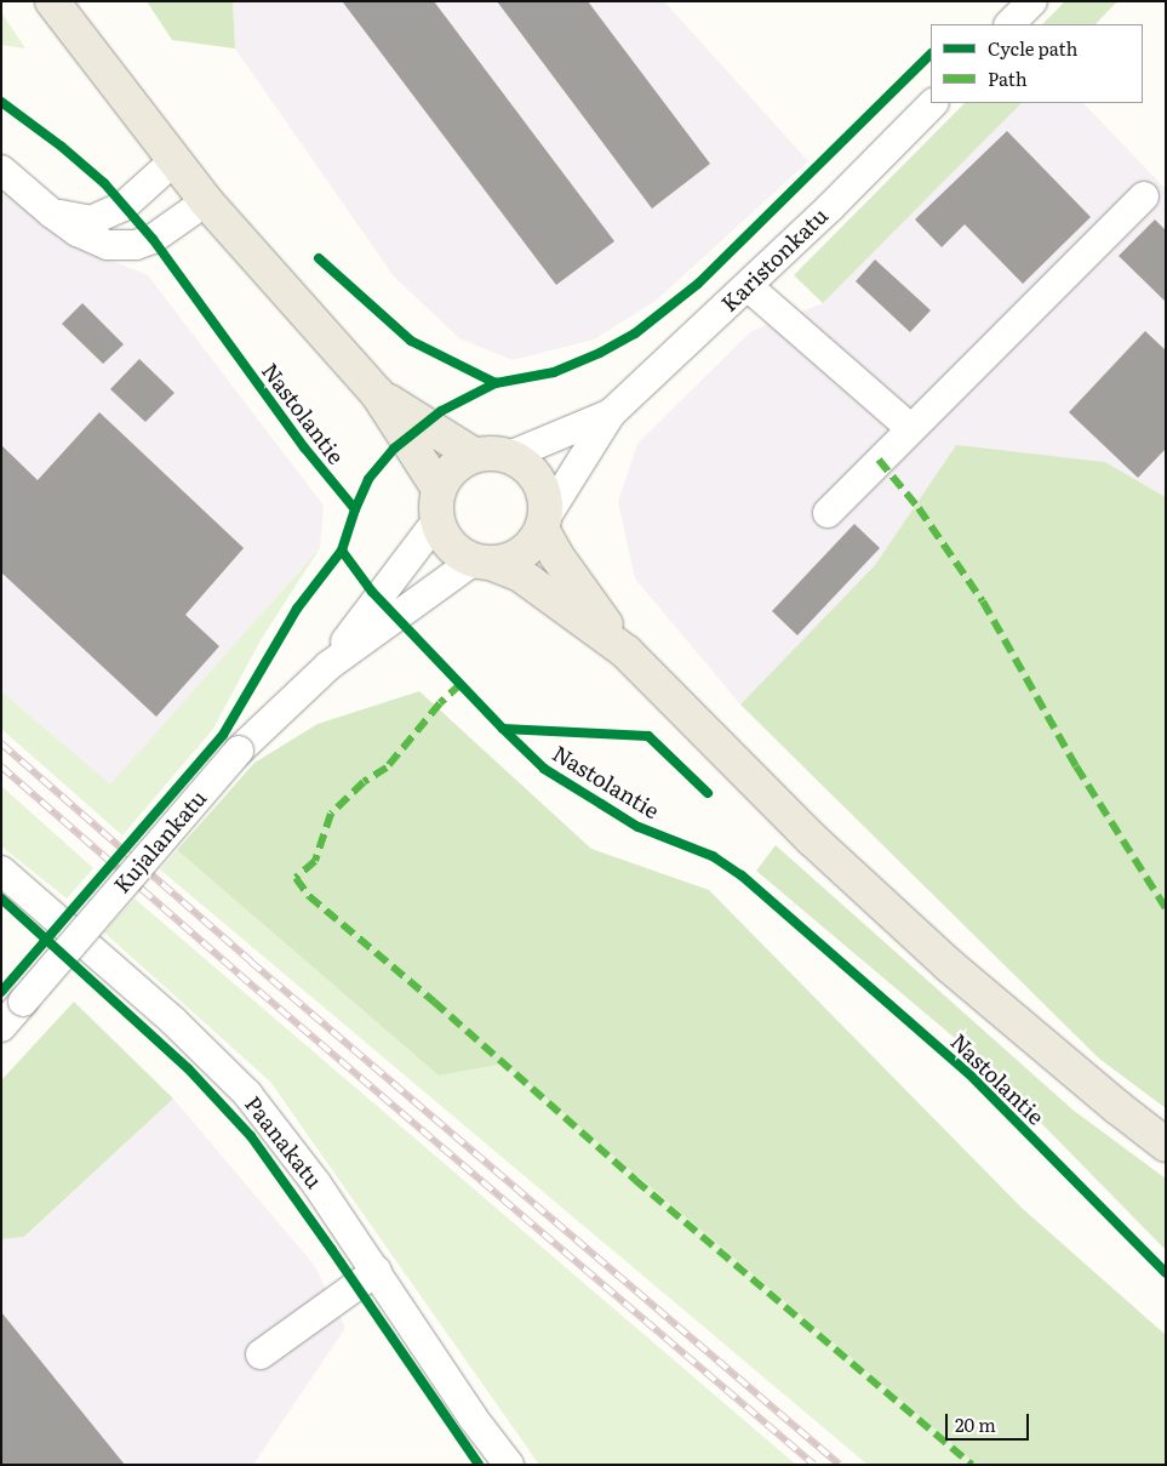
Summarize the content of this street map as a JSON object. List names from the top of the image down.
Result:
{
  "streets": {
    "street": ["Karistonkatu", "Kujalankatu", "Paanakatu"],
    "cycle path": ["Nastolantie"]
  },
  "crossings": [
    ["Karistonkatu", "Kujalankatu"]
  ],
  "legend": ["Cycle path", "Path"],
  "scale_bar": "20 m"
}
